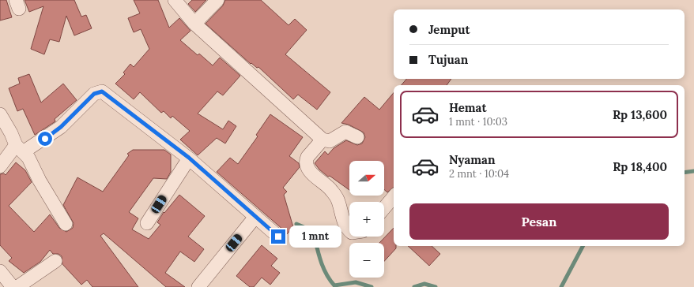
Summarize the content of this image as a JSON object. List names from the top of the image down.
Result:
{
  "north": "right",
  "page": {
    "banner": ["Jemput", "Tujuan"],
    "list": [
      {
        "name": "Hemat",
        "note": "1 mnt · 10:03",
        "value": "Rp 13,600"
      },
      {
        "name": "Nyaman",
        "note": "2 mnt · 10:04",
        "value": "Rp 18,400"
      }
    ],
    "map_buttons": ["+", "−"],
    "buttons": "Pesan",
    "bubble": "1 mnt"
  }
}
